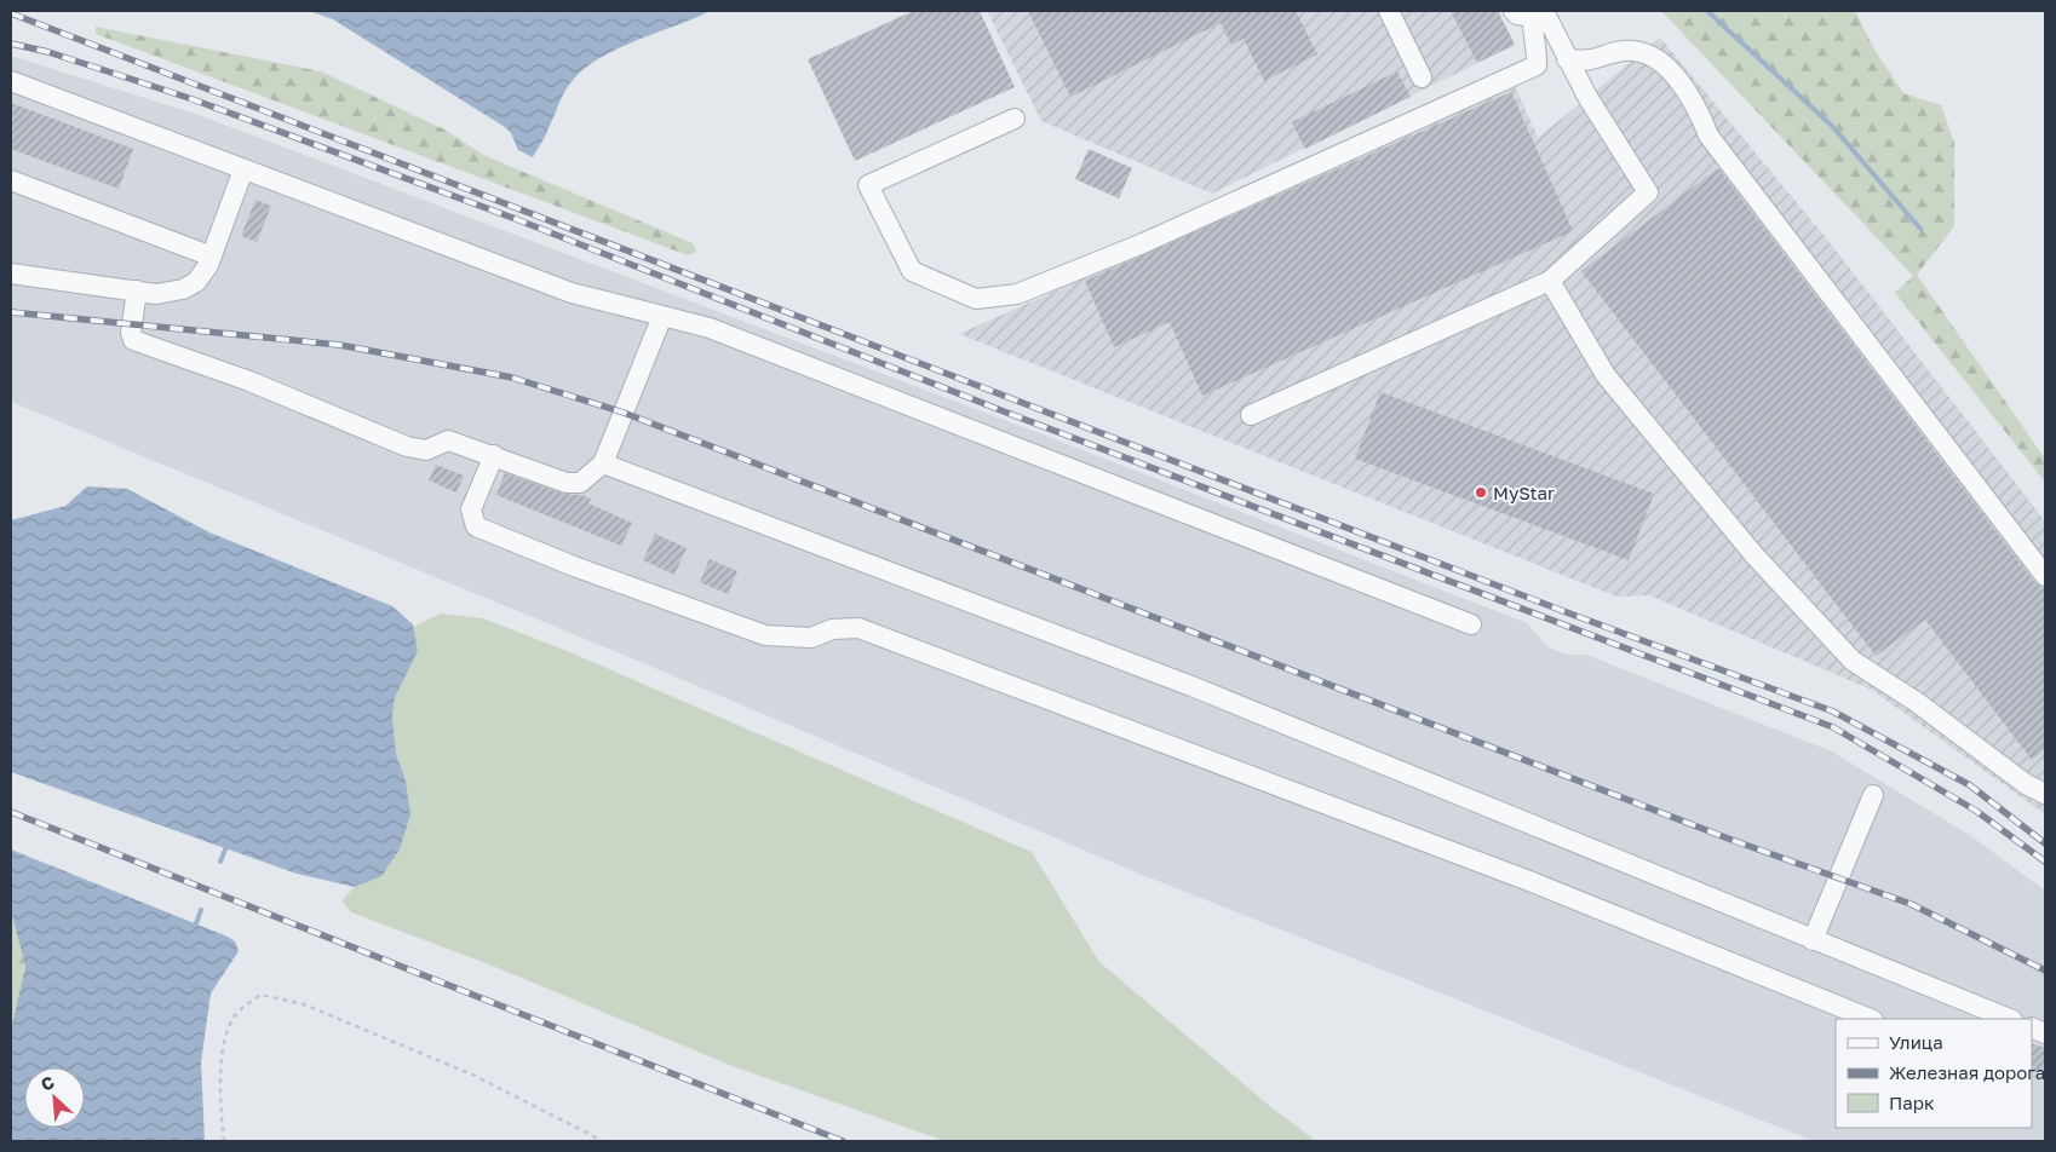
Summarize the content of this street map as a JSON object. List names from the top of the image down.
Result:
{
  "places": ["MyStar"],
  "legend": ["Улица", "Железная дорога", "Парк"],
  "north": "top left"
}
